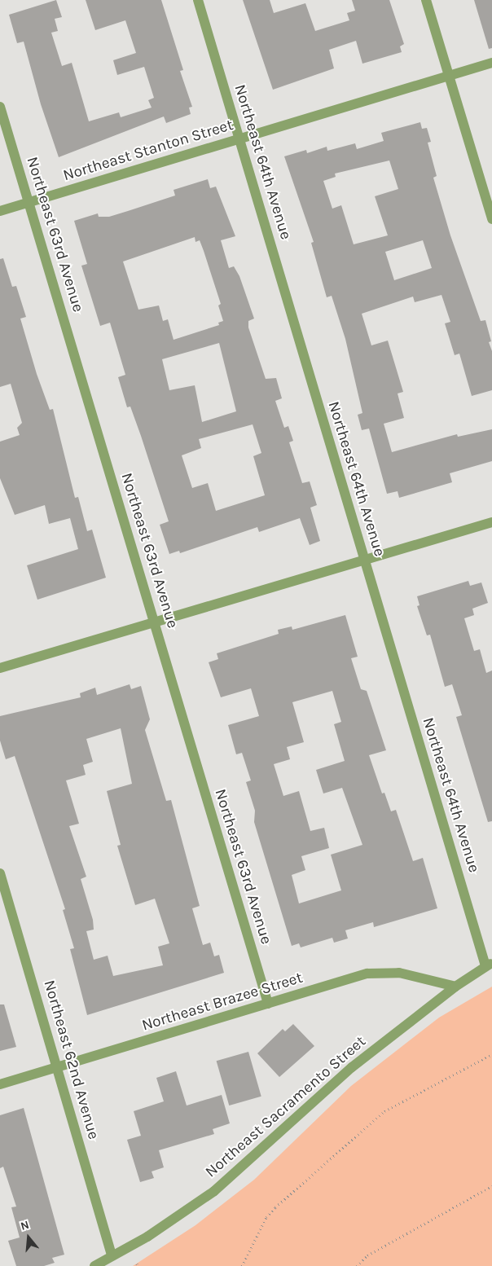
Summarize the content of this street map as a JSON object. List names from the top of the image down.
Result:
{
  "streets": {
    "street": [
      "Northeast Stanton Street",
      "Northeast 64th Avenue",
      "Northeast 63rd Avenue",
      "Northeast Brazee Street",
      "Northeast 62nd Avenue",
      "Northeast Sacramento Street"
    ]
  },
  "crossings": [
    ["Northeast Stanton Street", "Northeast 64th Avenue"],
    ["Northeast Stanton Street", "Northeast 63rd Avenue"],
    ["Northeast 64th Avenue", "Northeast Sacramento Street"],
    ["Northeast 63rd Avenue", "Northeast Brazee Street"],
    ["Northeast Brazee Street", "Northeast 62nd Avenue"],
    ["Northeast Brazee Street", "Northeast Sacramento Street"],
    ["Northeast 62nd Avenue", "Northeast Sacramento Street"]
  ],
  "north": "top"
}
